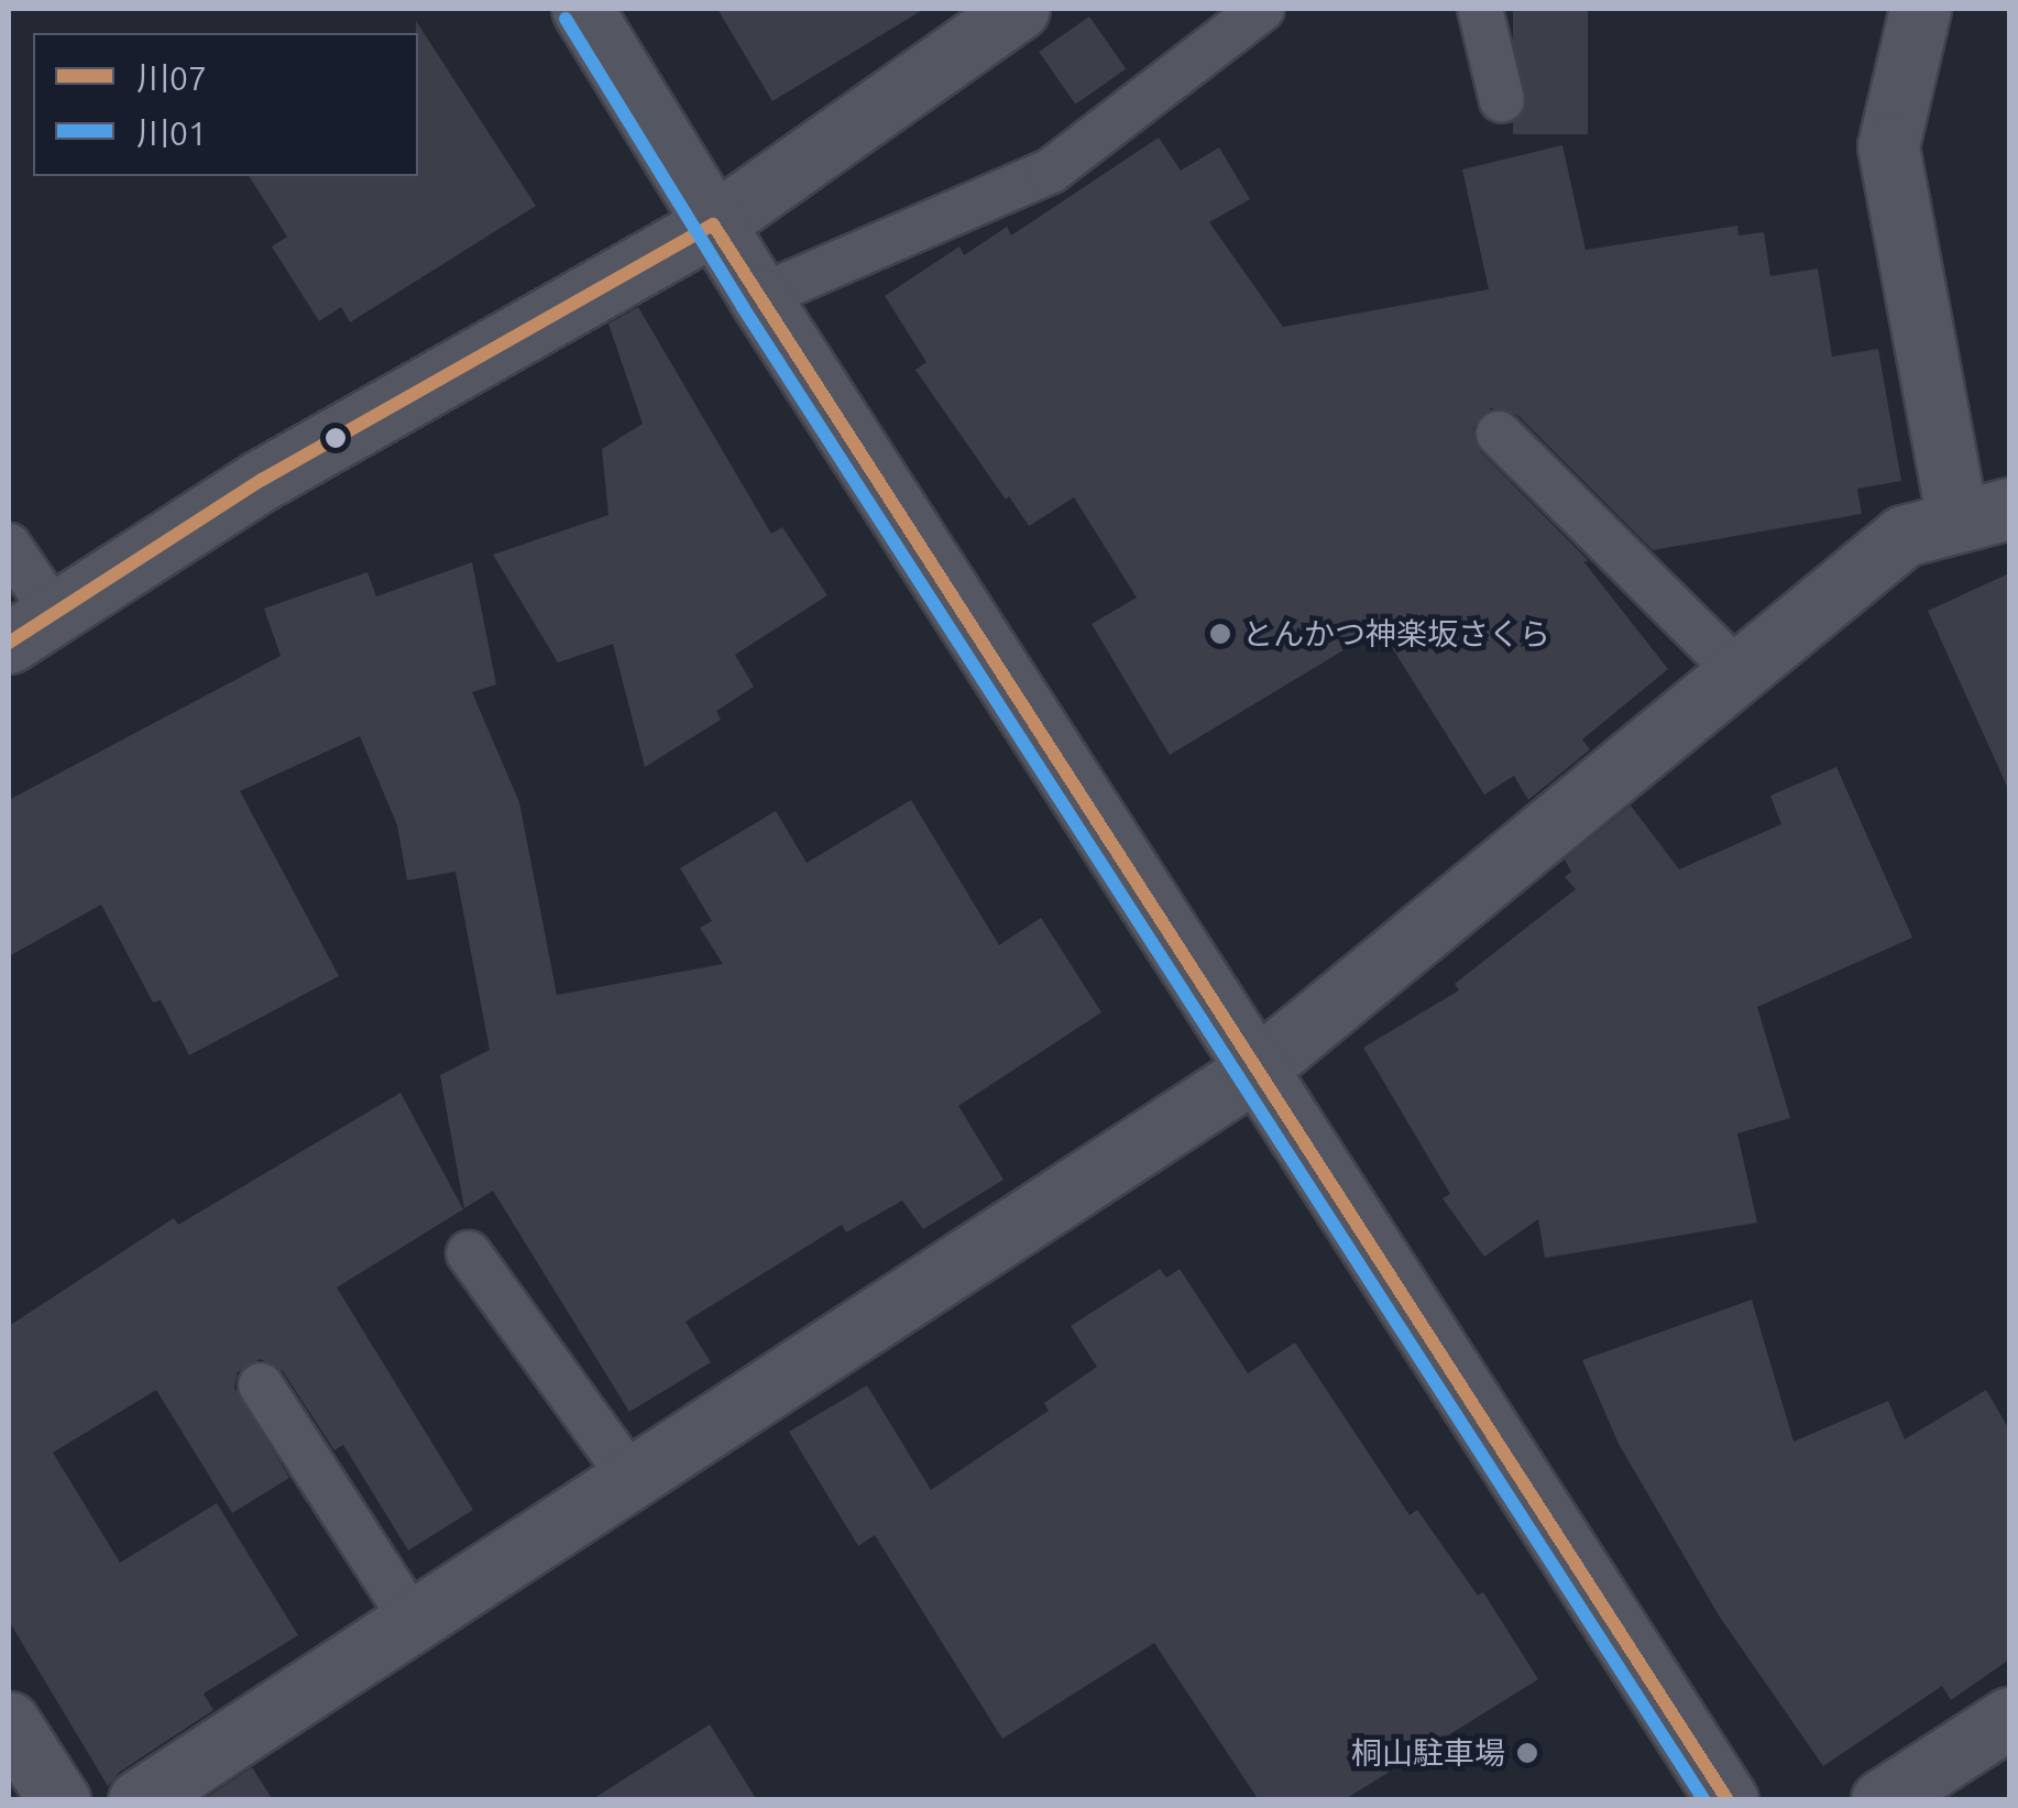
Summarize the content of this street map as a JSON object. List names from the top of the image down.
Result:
{
  "places": ["とんかつ神楽坂さくら", "桐山駐車場"],
  "lines": ["transit line 川01", "transit line 川07"],
  "legend": ["川07", "川01"]
}
